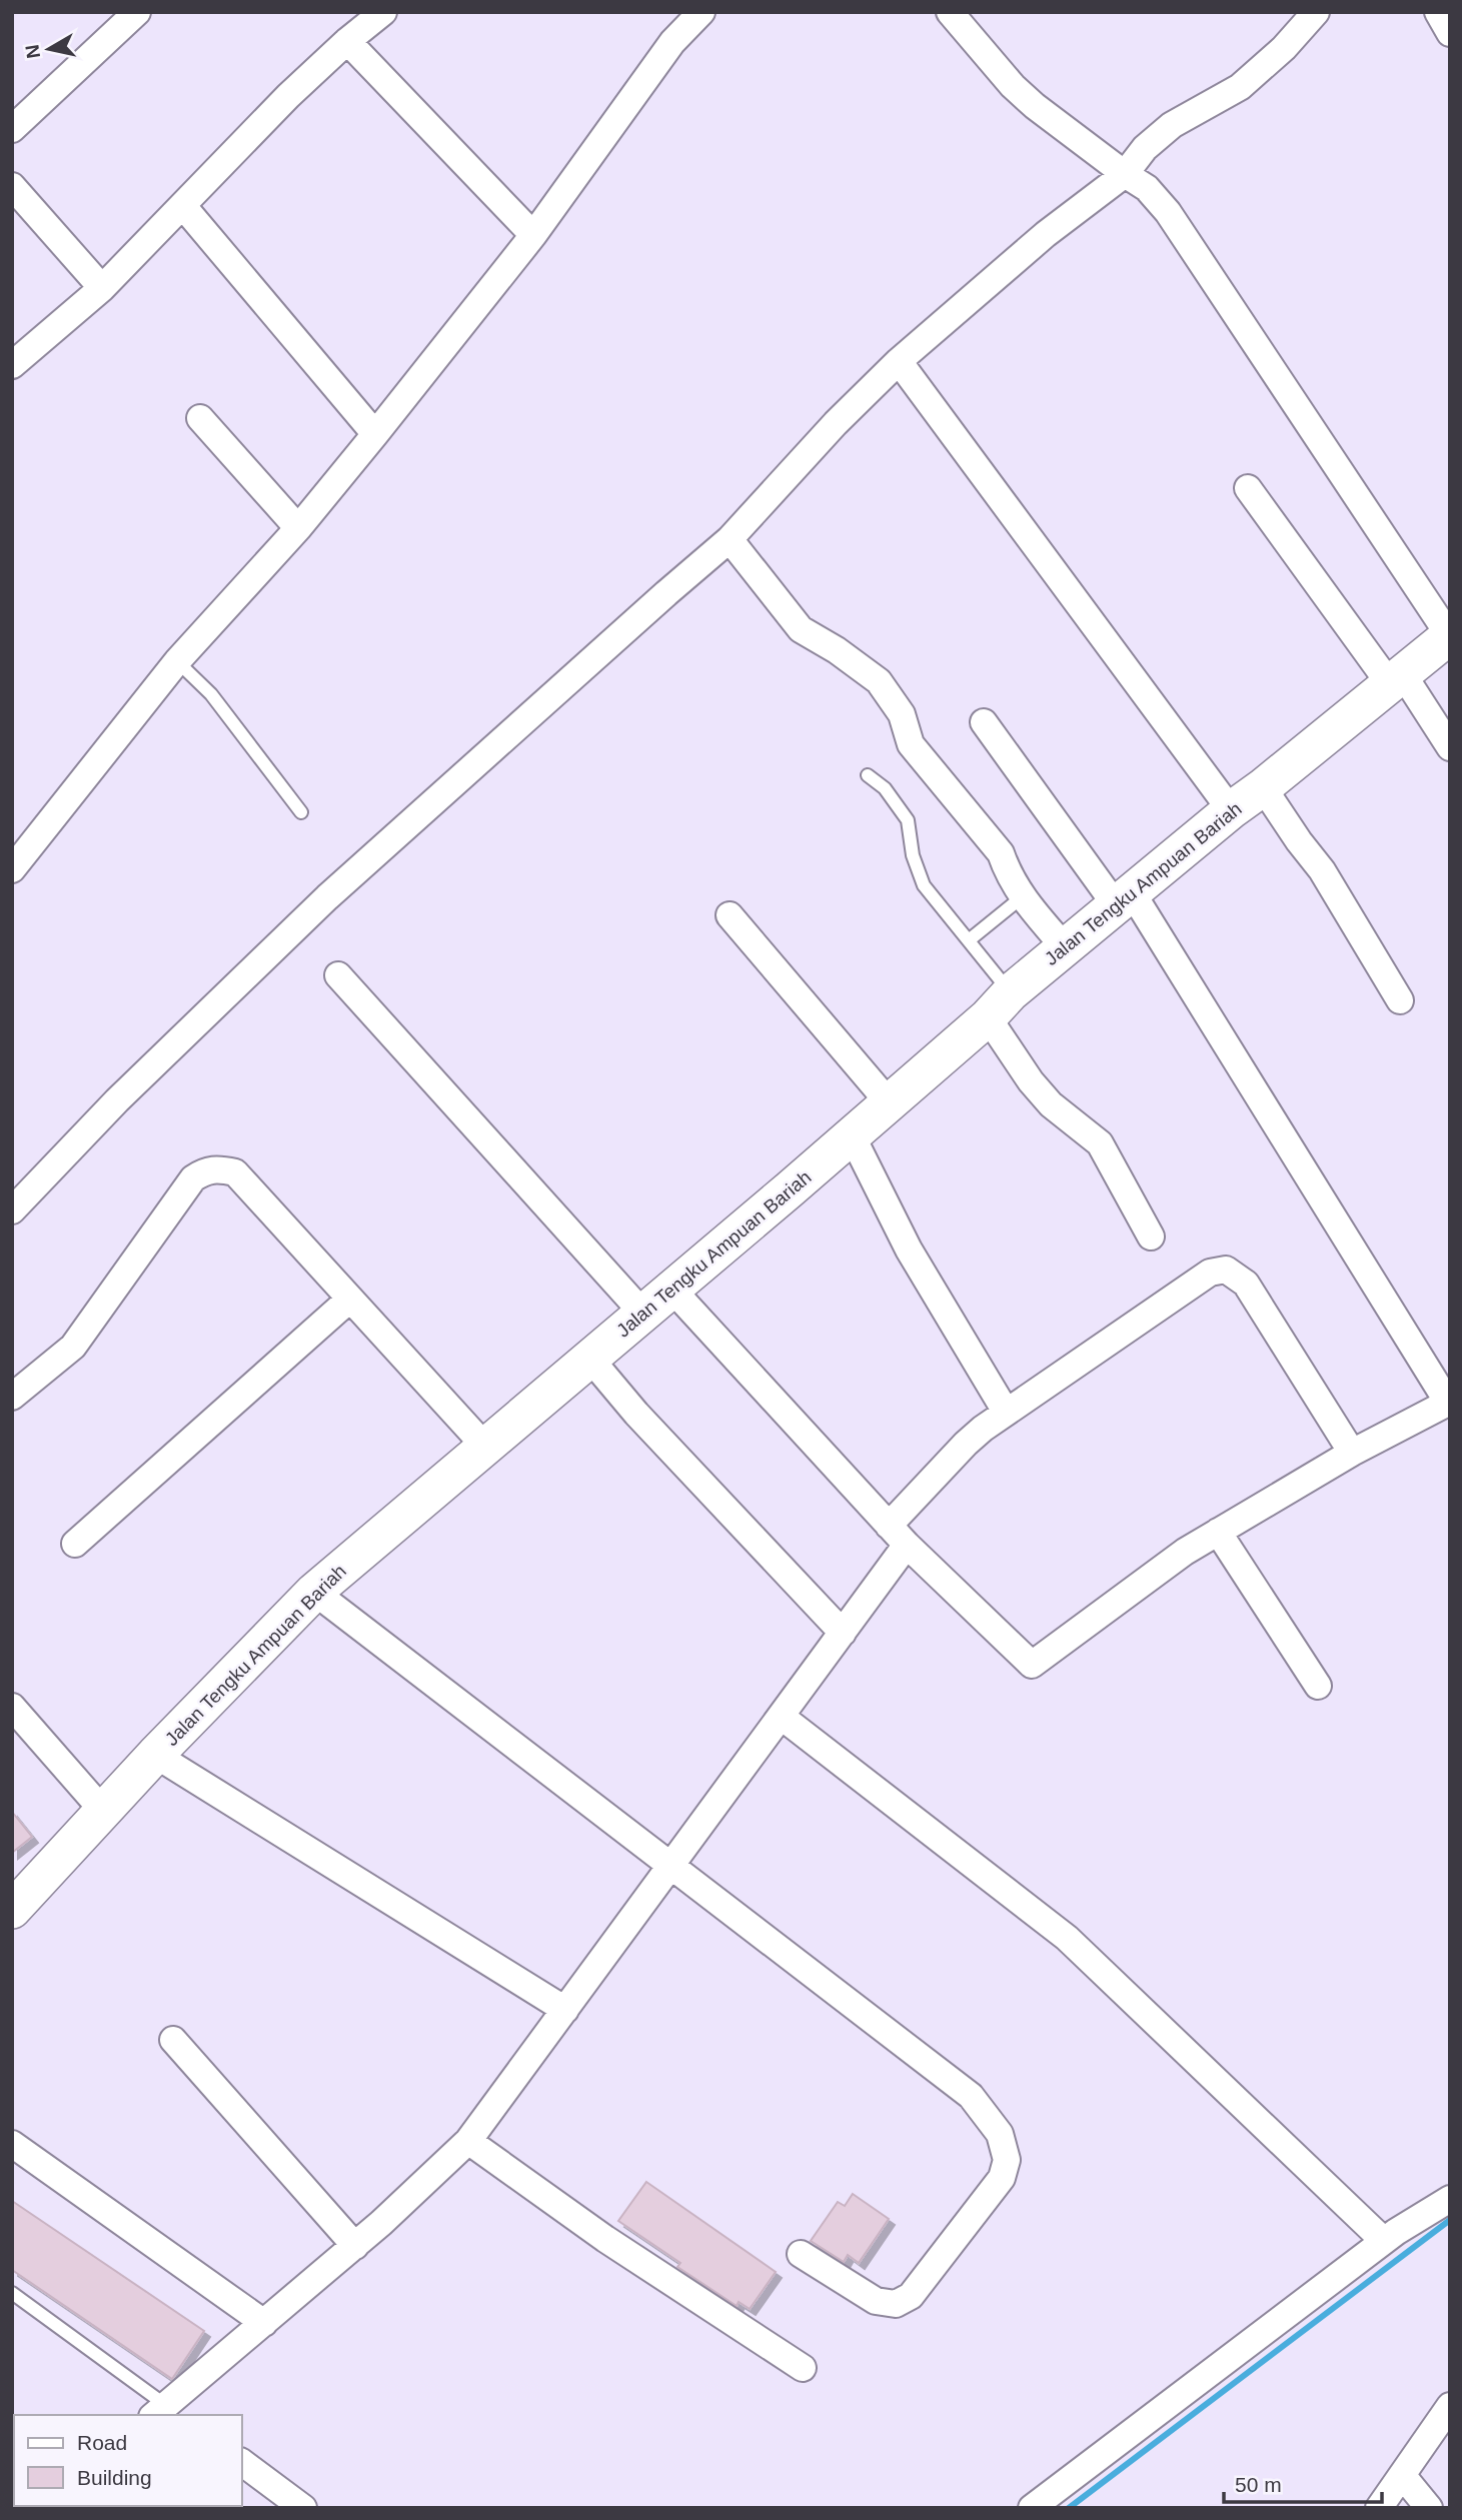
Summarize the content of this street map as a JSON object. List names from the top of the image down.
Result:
{
  "streets": {
    "main road": ["Jalan Tengku Ampuan Bariah"]
  },
  "legend": ["Road", "Building"],
  "scale_bar": "50 m",
  "north": "left"
}
